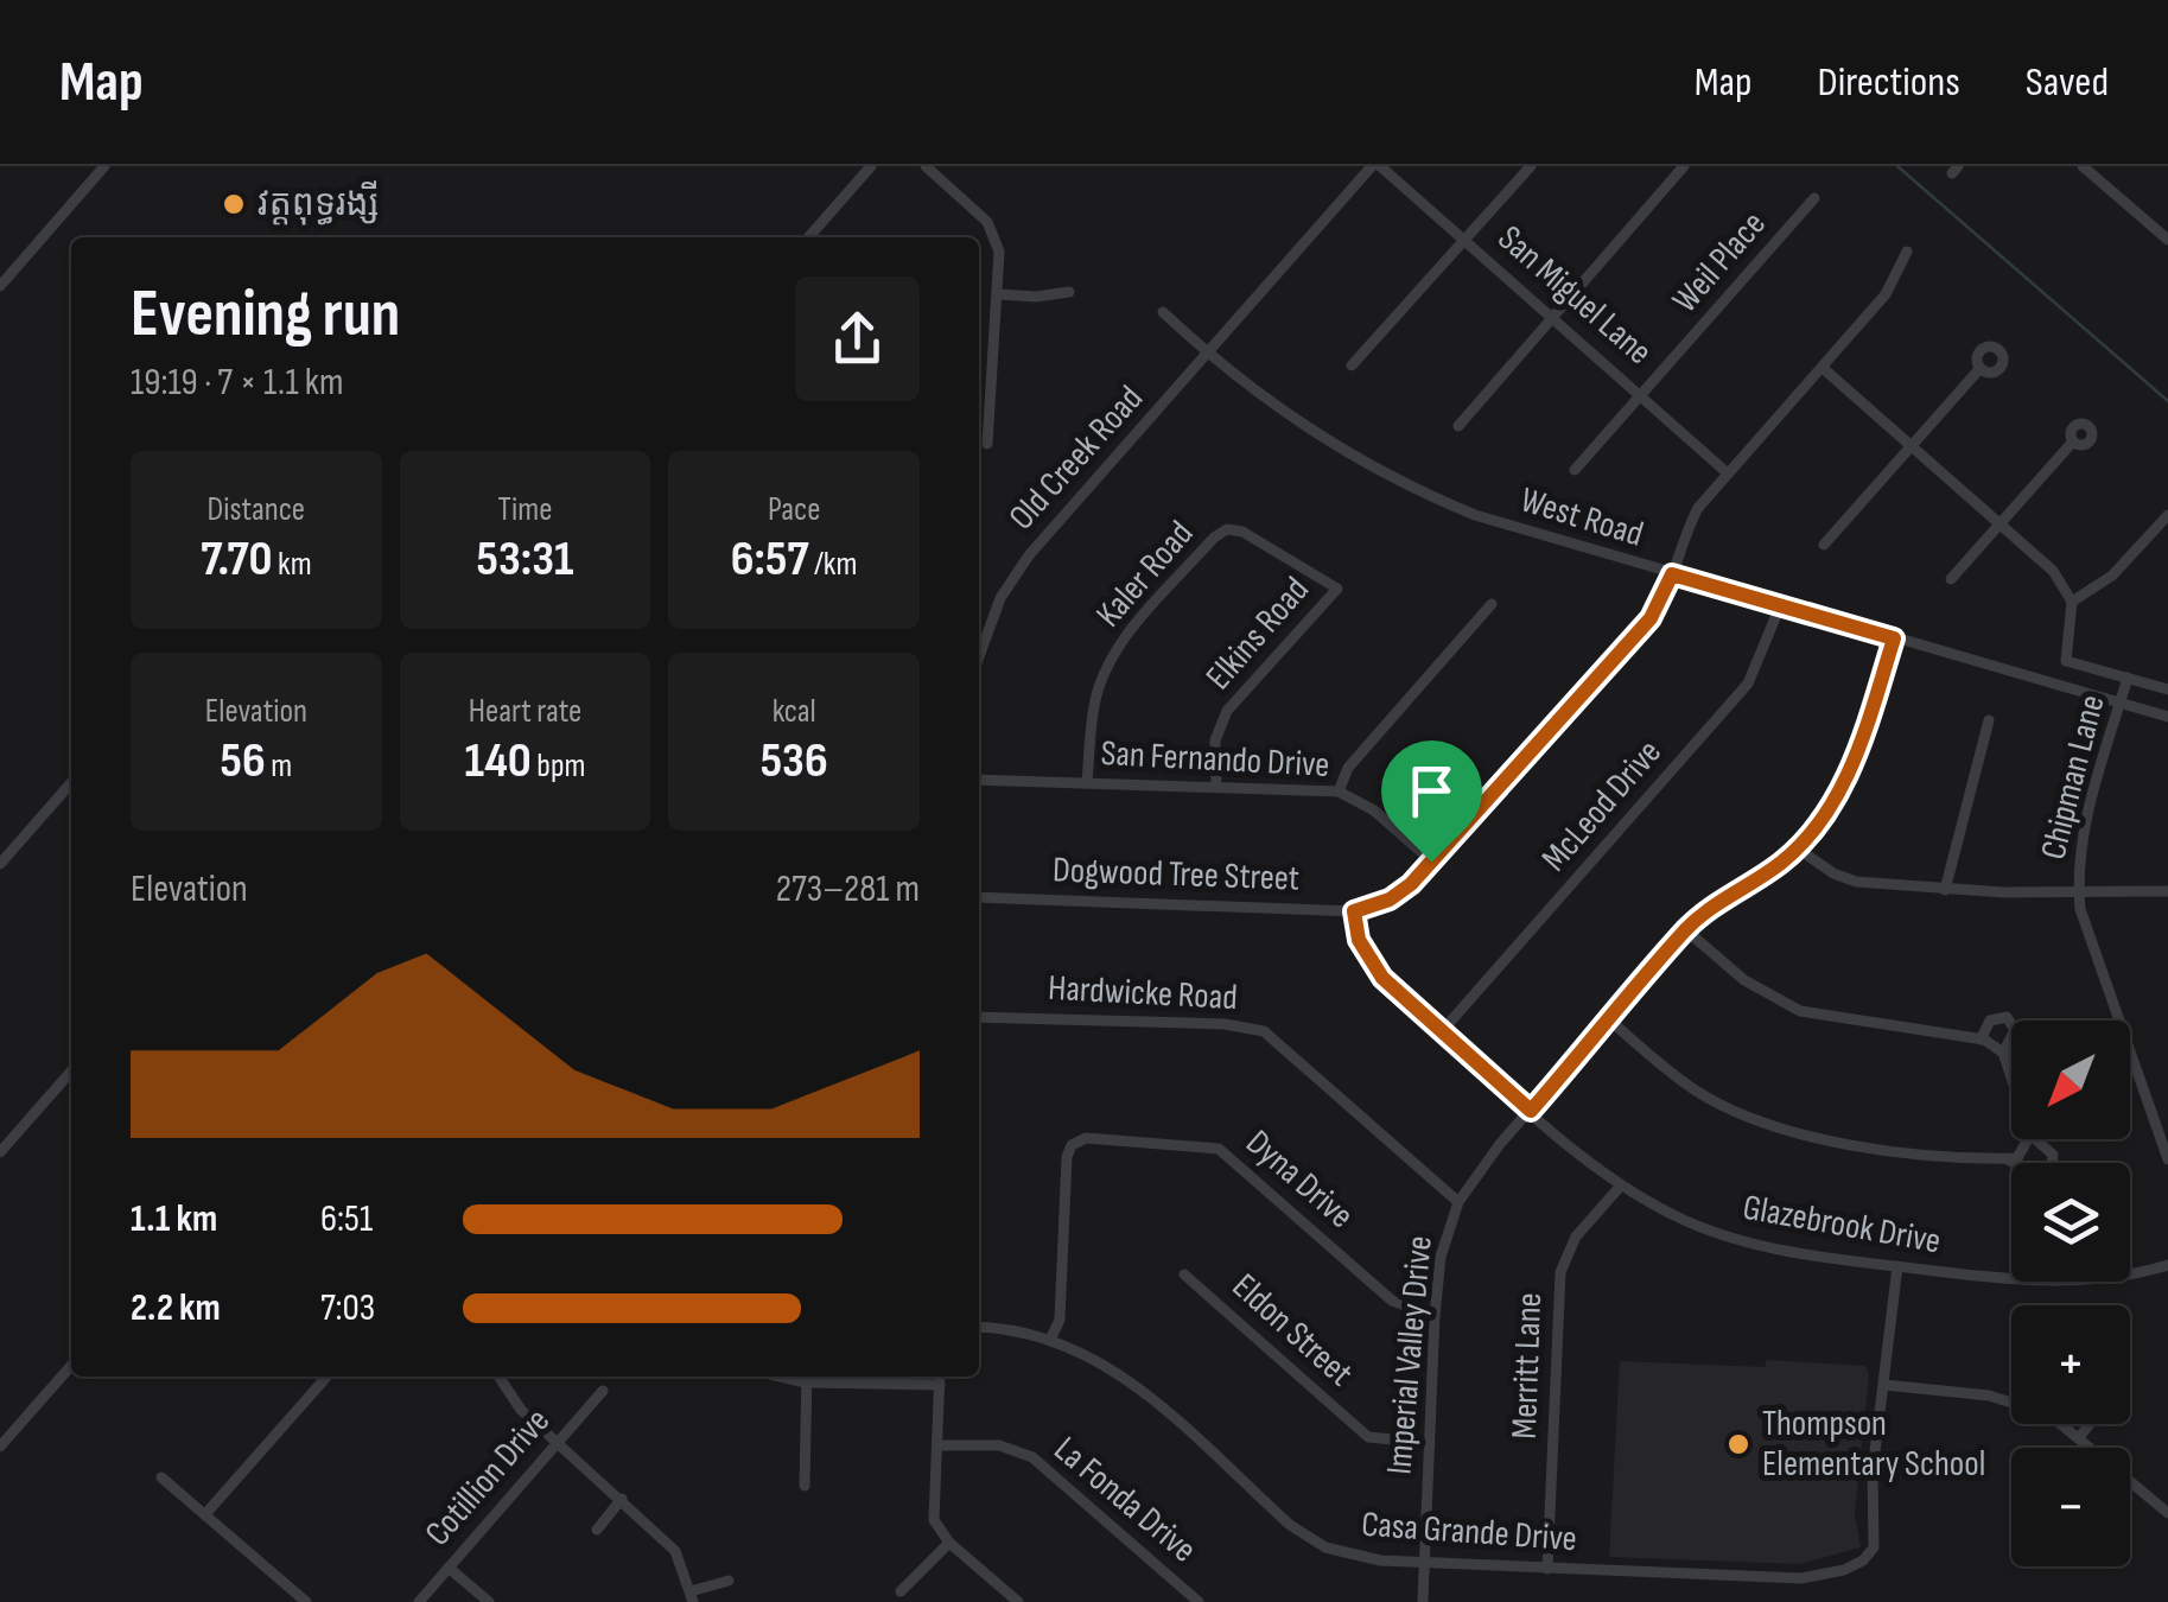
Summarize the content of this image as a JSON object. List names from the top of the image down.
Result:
{
  "streets": {
    "street": [
      "Weil Place",
      "San Miguel Lane",
      "Old Creek Road",
      "West Road",
      "Kaler Road",
      "Elkins Road",
      "San Fernando Drive",
      "Chipman Lane",
      "McLeod Drive",
      "Dogwood Tree Street",
      "Hardwicke Road",
      "Dyna Drive",
      "Glazebrook Drive",
      "Eldon Street",
      "Imperial Valley Drive",
      "Merritt Lane",
      "Cotillion Drive",
      "La Fonda Drive",
      "Casa Grande Drive"
    ]
  },
  "crossings": [
    ["Weil Place", "San Miguel Lane"],
    ["San Miguel Lane", "Old Creek Road"],
    ["San Miguel Lane", "Dogwood Tree Street"],
    ["Old Creek Road", "West Road"],
    ["West Road", "Chipman Lane"],
    ["West Road", "McLeod Drive"],
    ["West Road", "Dogwood Tree Street"],
    ["West Road", "Imperial Valley Drive"],
    ["Kaler Road", "Elkins Road"],
    ["Kaler Road", "San Fernando Drive"],
    ["Elkins Road", "San Fernando Drive"],
    ["San Fernando Drive", "Dogwood Tree Street"],
    ["McLeod Drive", "Glazebrook Drive"],
    ["Dogwood Tree Street", "Glazebrook Drive"],
    ["Hardwicke Road", "Imperial Valley Drive"],
    ["Dyna Drive", "Imperial Valley Drive"],
    ["Dyna Drive", "Casa Grande Drive"],
    ["Glazebrook Drive", "Imperial Valley Drive"],
    ["Glazebrook Drive", "Merritt Lane"],
    ["Eldon Street", "Imperial Valley Drive"],
    ["Imperial Valley Drive", "Casa Grande Drive"],
    ["Merritt Lane", "Casa Grande Drive"]
  ],
  "places": ["វត្តពុទ្ធរង្សី", "Thompson Elementary School"],
  "north": "bottom left",
  "page": {
    "header": "Map",
    "nav": ["Map", "Directions", "Saved"],
    "heading": ["Evening run", "19:19 · 7 × 1.1 km"],
    "stats": [
      ["Distance", "7.70 km"],
      ["Time", "53:31"],
      ["Pace", "6:57 /km"],
      ["Elevation", "56 m"],
      ["Heart rate", "140 bpm"],
      ["kcal", "536"]
    ],
    "chart": ["Elevation", "273–281 m"],
    "map_buttons": ["+", "−"],
    "list": [
      {
        "name": "1.1 km",
        "note": "6:51"
      },
      {
        "name": "2.2 km",
        "note": "7:03"
      }
    ]
  }
}
